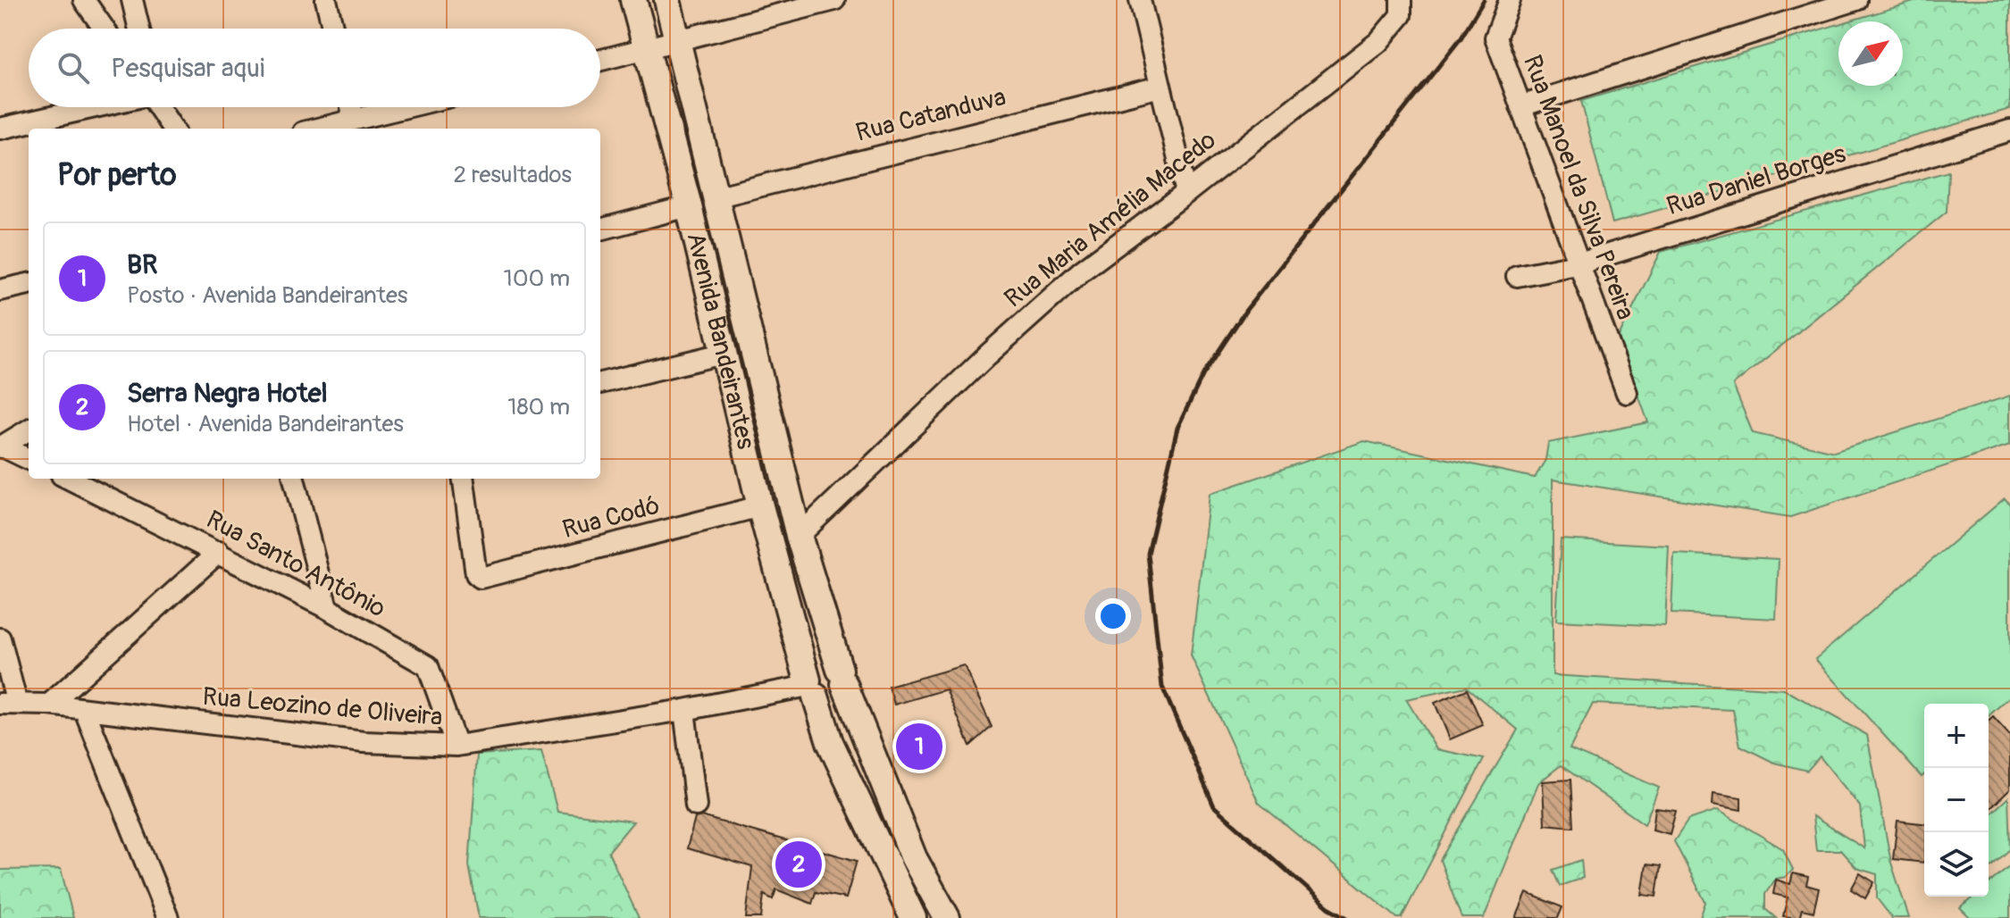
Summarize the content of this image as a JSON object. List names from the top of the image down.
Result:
{
  "streets": {
    "main road": ["Avenida Bandeirantes"],
    "street": [
      "Rua Catanduva",
      "Rua Daniel Borges",
      "Rua Manoel da Silva Pereira",
      "Rua Maria Amélia Macedo",
      "Rua Codó",
      "Rua Santo Antônio",
      "Rua Leozino de Oliveira"
    ]
  },
  "crossings": [
    ["Rua Catanduva", "Avenida Bandeirantes"],
    ["Rua Daniel Borges", "Rua Manoel da Silva Pereira"],
    ["Rua Maria Amélia Macedo", "Avenida Bandeirantes"],
    ["Avenida Bandeirantes", "Rua Codó"],
    ["Avenida Bandeirantes", "Rua Leozino de Oliveira"],
    ["Rua Santo Antônio", "Rua Leozino de Oliveira"]
  ],
  "north": "top right",
  "page": {
    "search": "Pesquisar aqui",
    "heading": ["Por perto", "2 resultados"],
    "list": [
      {
        "mark": "1",
        "name": "BR",
        "note": "Posto · Avenida Bandeirantes",
        "value": "100 m"
      },
      {
        "mark": "2",
        "name": "Serra Negra Hotel",
        "note": "Hotel · Avenida Bandeirantes",
        "value": "180 m"
      }
    ],
    "map_buttons": ["+", "−"],
    "pins": ["1", "2"]
  }
}
